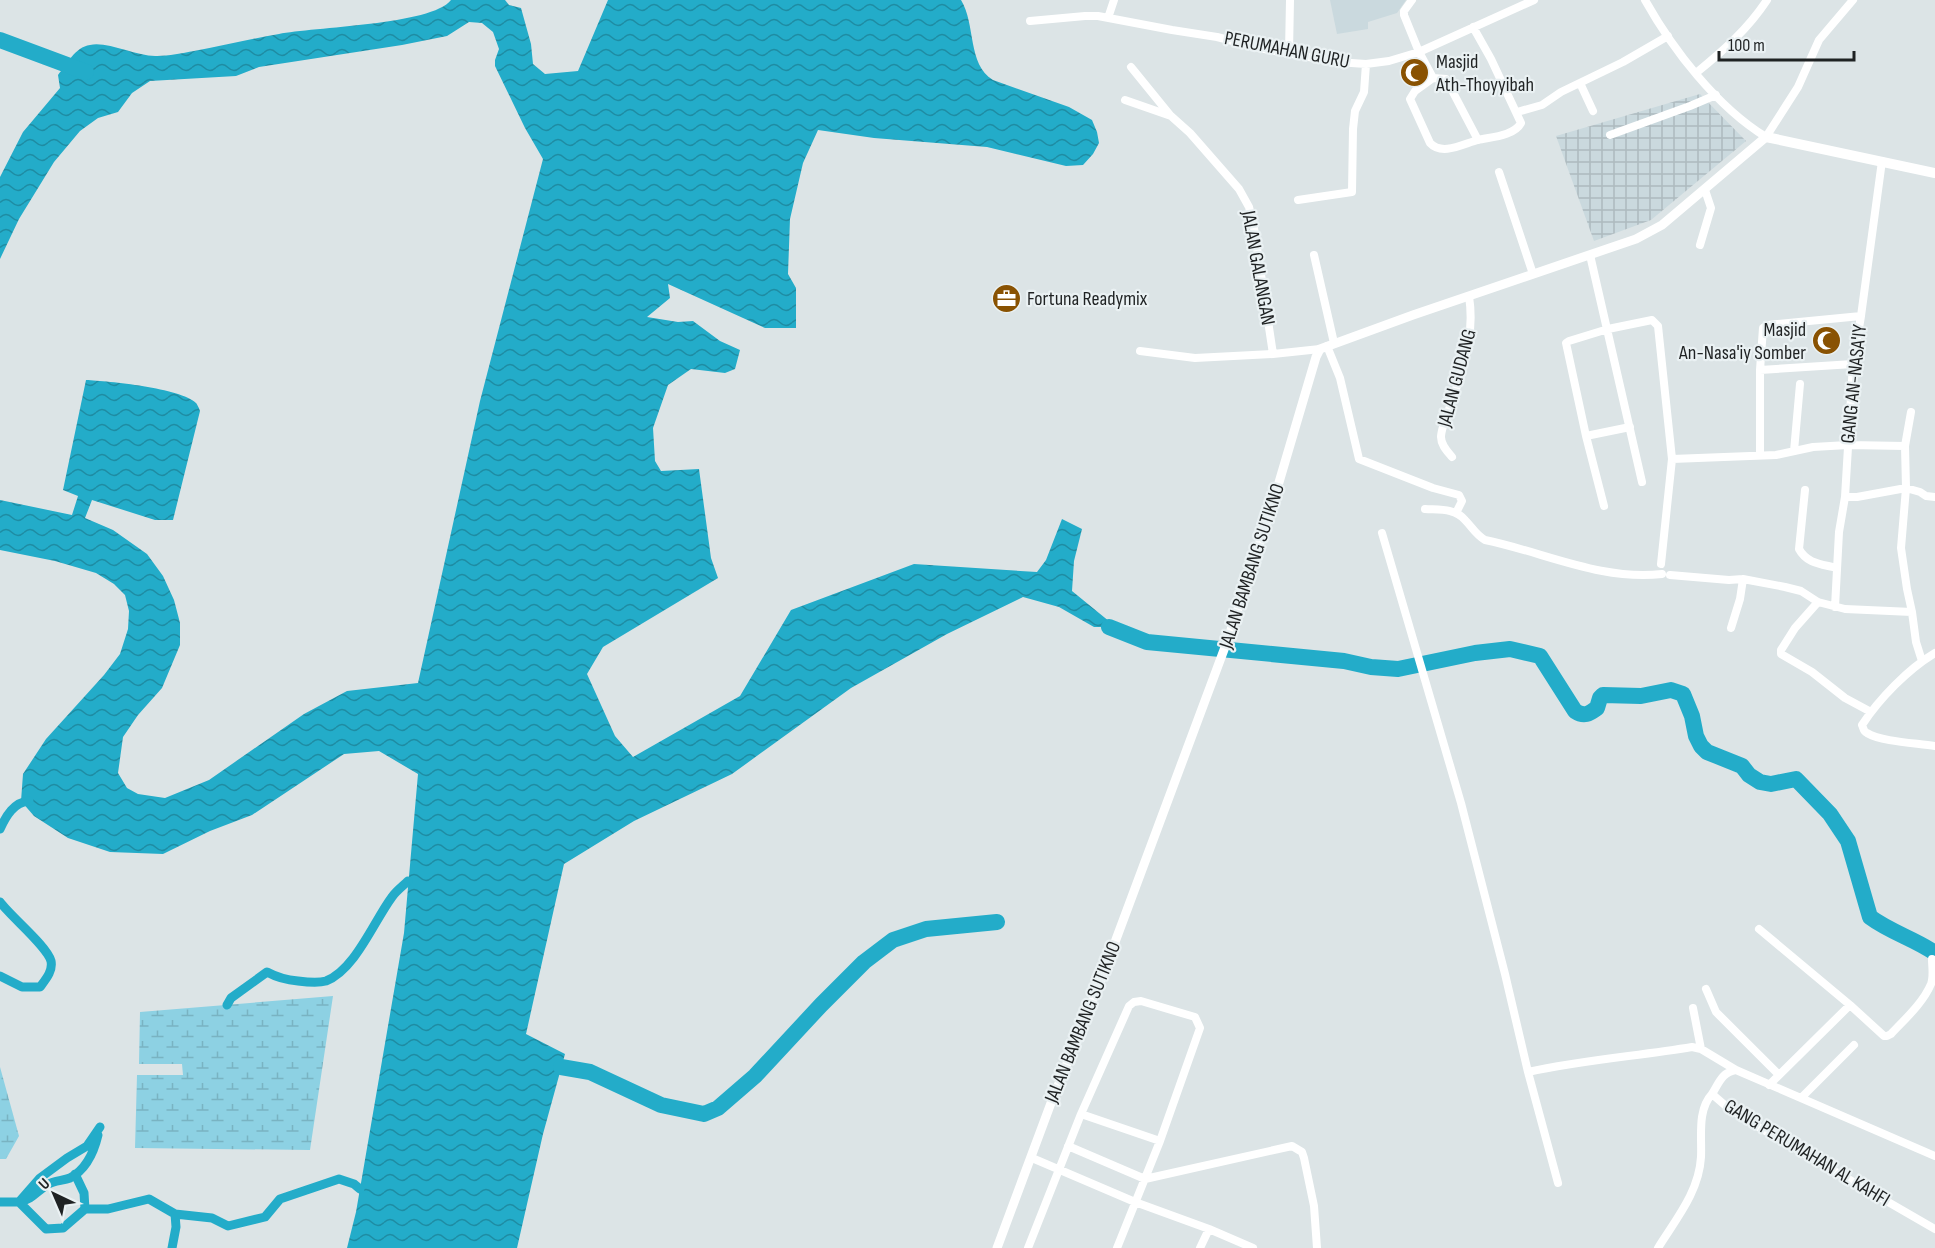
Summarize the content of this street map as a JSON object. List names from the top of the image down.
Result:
{
  "streets": {
    "street": [
      "PERUMAHAN GURU",
      "JALAN GALANGAN",
      "JALAN GUDANG",
      "GANG AN-NASA'IY",
      "JALAN BAMBANG SUTIKNO",
      "GANG PERUMAHAN AL KAHFI"
    ]
  },
  "places": {
    "mosque": ["Masjid Ath-Thoyyibah", "Masjid An-Nasa'iy Somber"],
    "office": ["Fortuna Readymix"]
  },
  "scale_bar": "100 m",
  "north": "top left"
}
